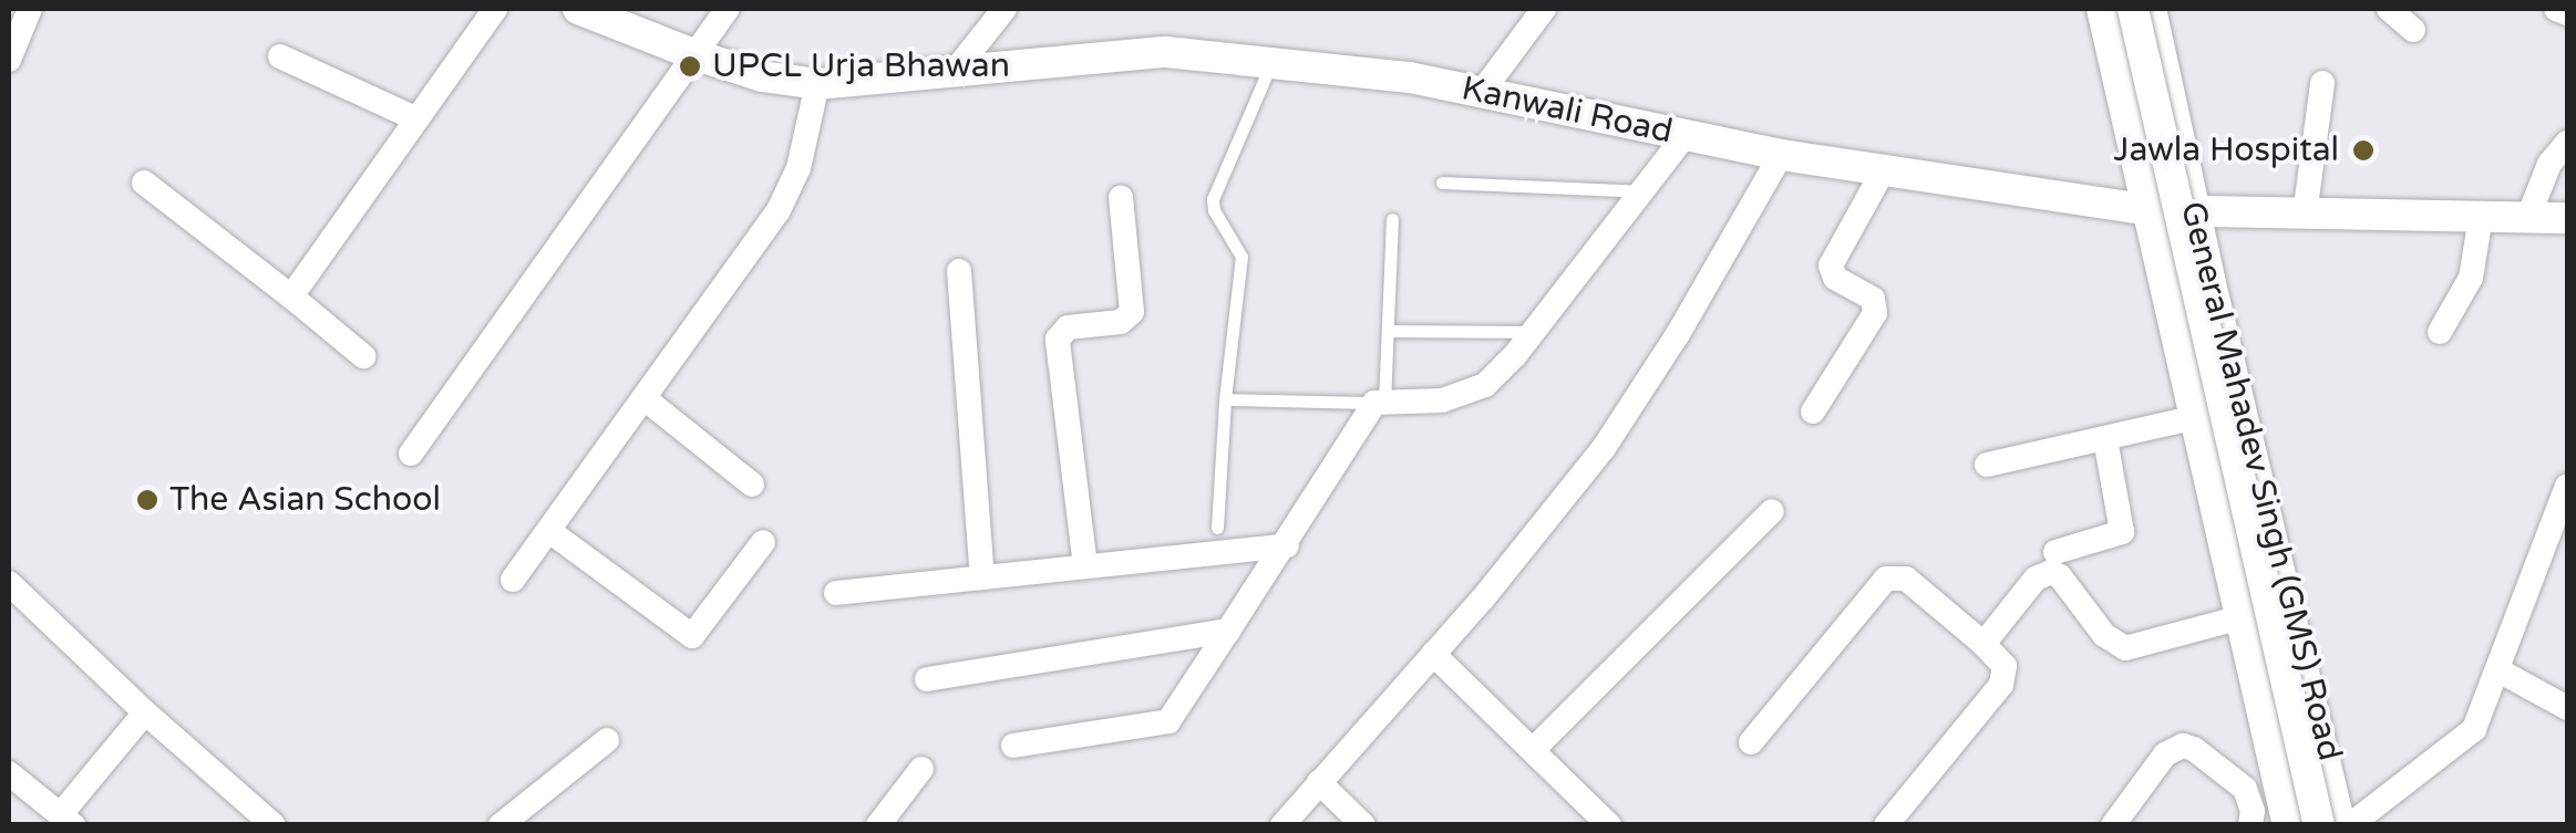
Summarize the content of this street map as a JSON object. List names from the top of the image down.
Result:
{
  "streets": {
    "street": ["Kanwali Road", "General Mahadev Singh (GMS) Road"]
  },
  "crossings": [
    ["Kanwali Road", "General Mahadev Singh (GMS) Road"]
  ],
  "places": ["UPCL Urja Bhawan", "Jawla Hospital", "The Asian School"]
}
